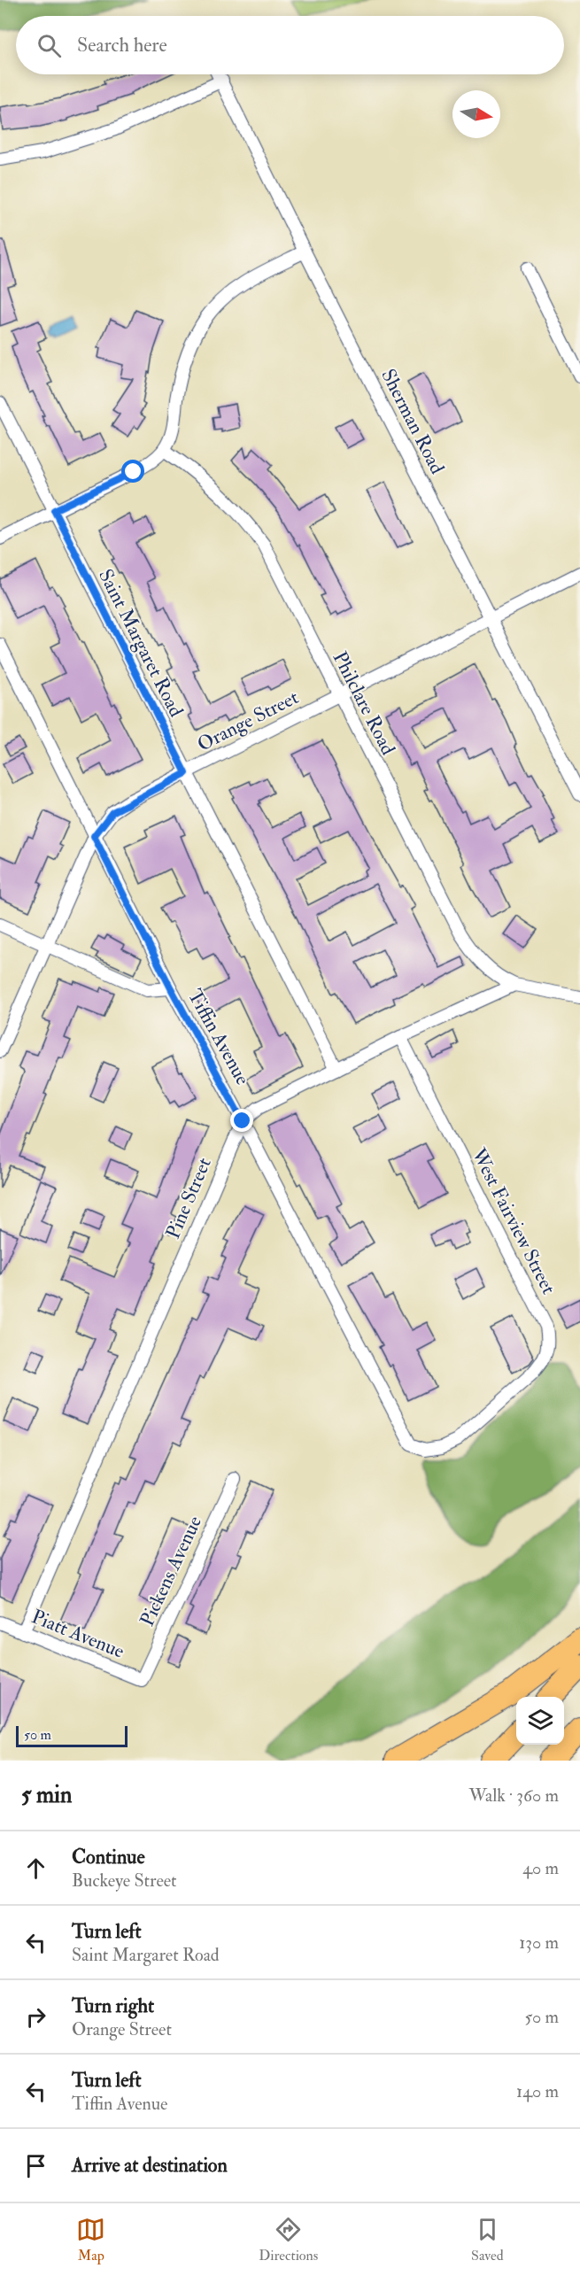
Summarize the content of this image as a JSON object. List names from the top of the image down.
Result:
{
  "streets": {
    "street": [
      "Sherman Road",
      "Saint Margaret Road",
      "Philclare Road",
      "Orange Street",
      "Tiffin Avenue",
      "Pine Street",
      "West Fairview Street",
      "Pickens Avenue",
      "Piatt Avenue"
    ]
  },
  "crossings": [
    ["Sherman Road", "Orange Street"],
    ["Saint Margaret Road", "Orange Street"],
    ["Saint Margaret Road", "Pine Street"],
    ["Philclare Road", "Orange Street"],
    ["Philclare Road", "Pine Street"],
    ["Orange Street", "Tiffin Avenue"],
    ["Tiffin Avenue", "Pine Street"],
    ["Tiffin Avenue", "West Fairview Street"],
    ["Pine Street", "West Fairview Street"],
    ["Pine Street", "Piatt Avenue"],
    ["Pickens Avenue", "Piatt Avenue"]
  ],
  "scale_bar": "50 m",
  "north": "right",
  "page": {
    "search": "Search here",
    "scale": "50 m",
    "heading": ["5 min", "Walk · 360 m"],
    "list": [
      ["Continue", "Buckeye Street", "40 m"],
      ["Turn left", "Saint Margaret Road", "130 m"],
      ["Turn right", "Orange Street", "50 m"],
      ["Turn left", "Tiffin Avenue", "140 m"],
      "Arrive at destination"
    ],
    "nav": ["Map", "Directions", "Saved"]
  }
}
